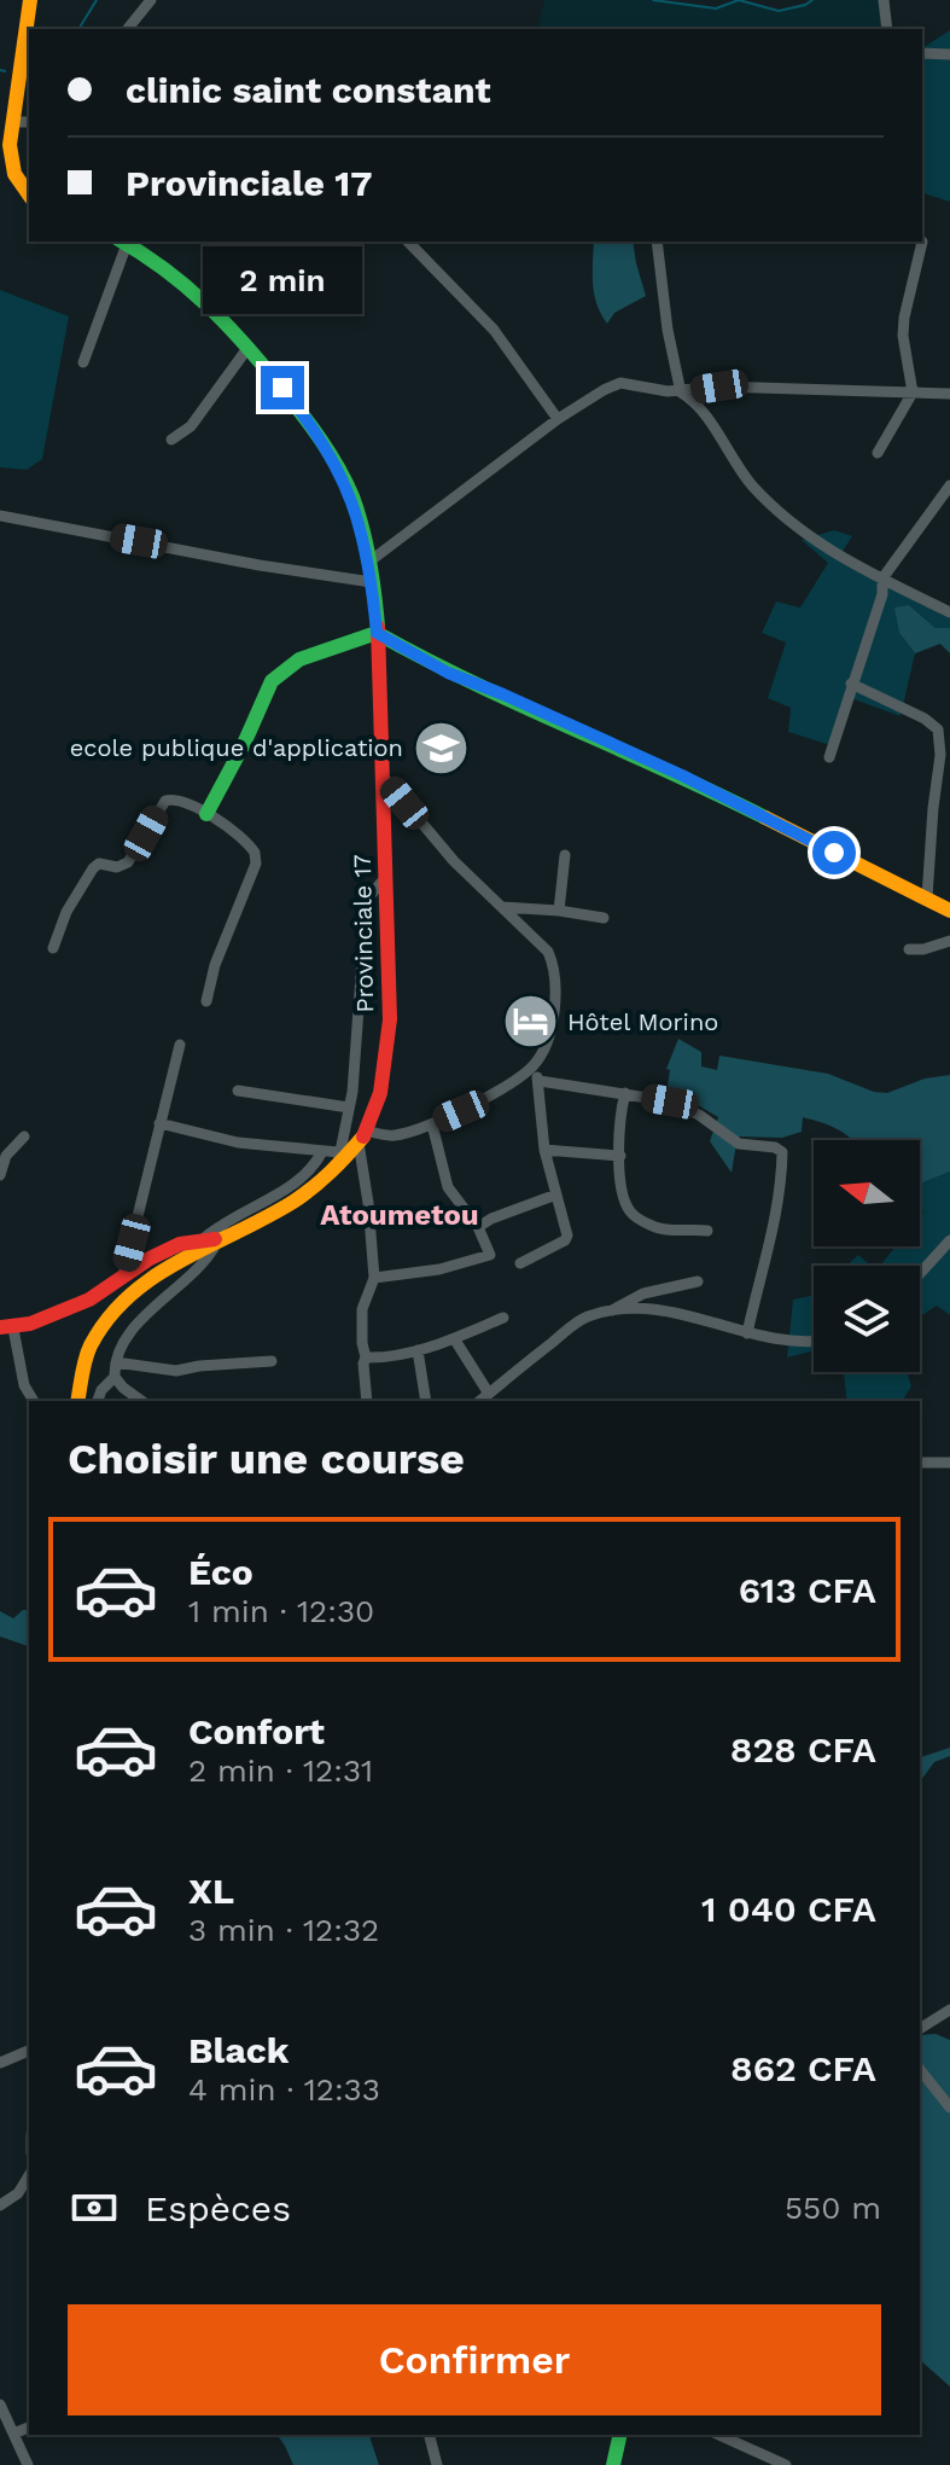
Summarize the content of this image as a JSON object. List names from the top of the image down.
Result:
{
  "streets": {
    "main road": ["Provinciale 17"]
  },
  "districts": ["Atoumetou"],
  "places": {
    "school or university": ["ecole publique d'application"],
    "hotel": ["Hôtel Morino"]
  },
  "north": "left",
  "page": {
    "banner": ["clinic saint constant", "Provinciale 17"],
    "bubble": "2 min",
    "heading": "Choisir une course",
    "list": [
      {
        "name": "Éco",
        "note": "1 min · 12:30",
        "value": "613 CFA"
      },
      {
        "name": "Confort",
        "note": "2 min · 12:31",
        "value": "828 CFA"
      },
      {
        "name": "XL",
        "note": "3 min · 12:32",
        "value": "1 040 CFA"
      },
      {
        "name": "Black",
        "note": "4 min · 12:33",
        "value": "862 CFA"
      }
    ],
    "pay": ["Espèces", "550 m"],
    "buttons": "Confirmer"
  }
}
